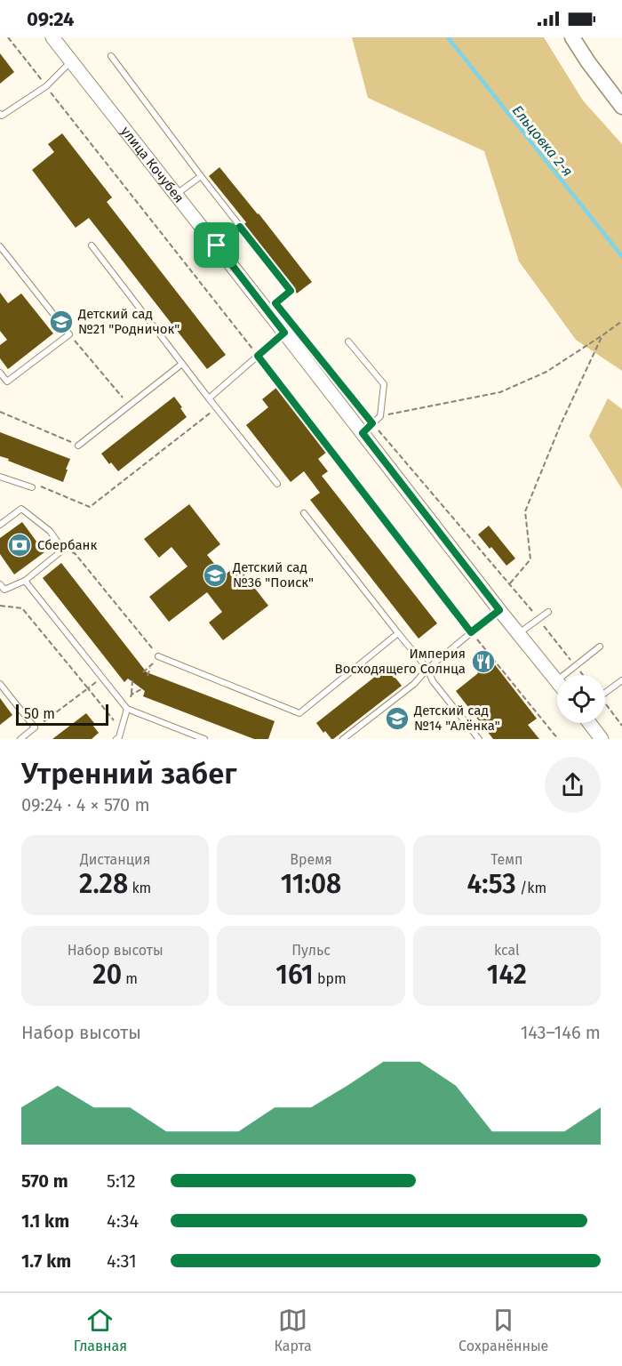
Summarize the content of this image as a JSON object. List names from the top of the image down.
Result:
{
  "streets": {
    "street": ["улица Кочубея"]
  },
  "water": ["Ельцовка 2-я"],
  "places": {
    "school or university": ["Детский сад №21 \"Родничок\"", "Детский сад №36 \"Поиск\"", "Детский сад №14 \"Алёнка\""],
    "bank": ["Сбербанк"],
    "restaurant": ["Империя Восходящего Солнца"]
  },
  "scale_bar": "50 m",
  "page": {
    "status": "09:24",
    "scale": "50 m",
    "heading": ["Утренний забег", "09:24 · 4 × 570 m"],
    "stats": [
      ["Дистанция", "2.28 km"],
      ["Время", "11:08"],
      ["Темп", "4:53 /km"],
      ["Набор высоты", "20 m"],
      ["Пульс", "161 bpm"],
      ["kcal", "142"]
    ],
    "chart": ["Набор высоты", "143–146 m"],
    "list": [
      {
        "name": "570 m",
        "note": "5:12"
      },
      {
        "name": "1.1 km",
        "note": "4:34"
      },
      {
        "name": "1.7 km",
        "note": "4:31"
      }
    ],
    "tabs": ["Главная", "Карта", "Сохранённые"]
  }
}
